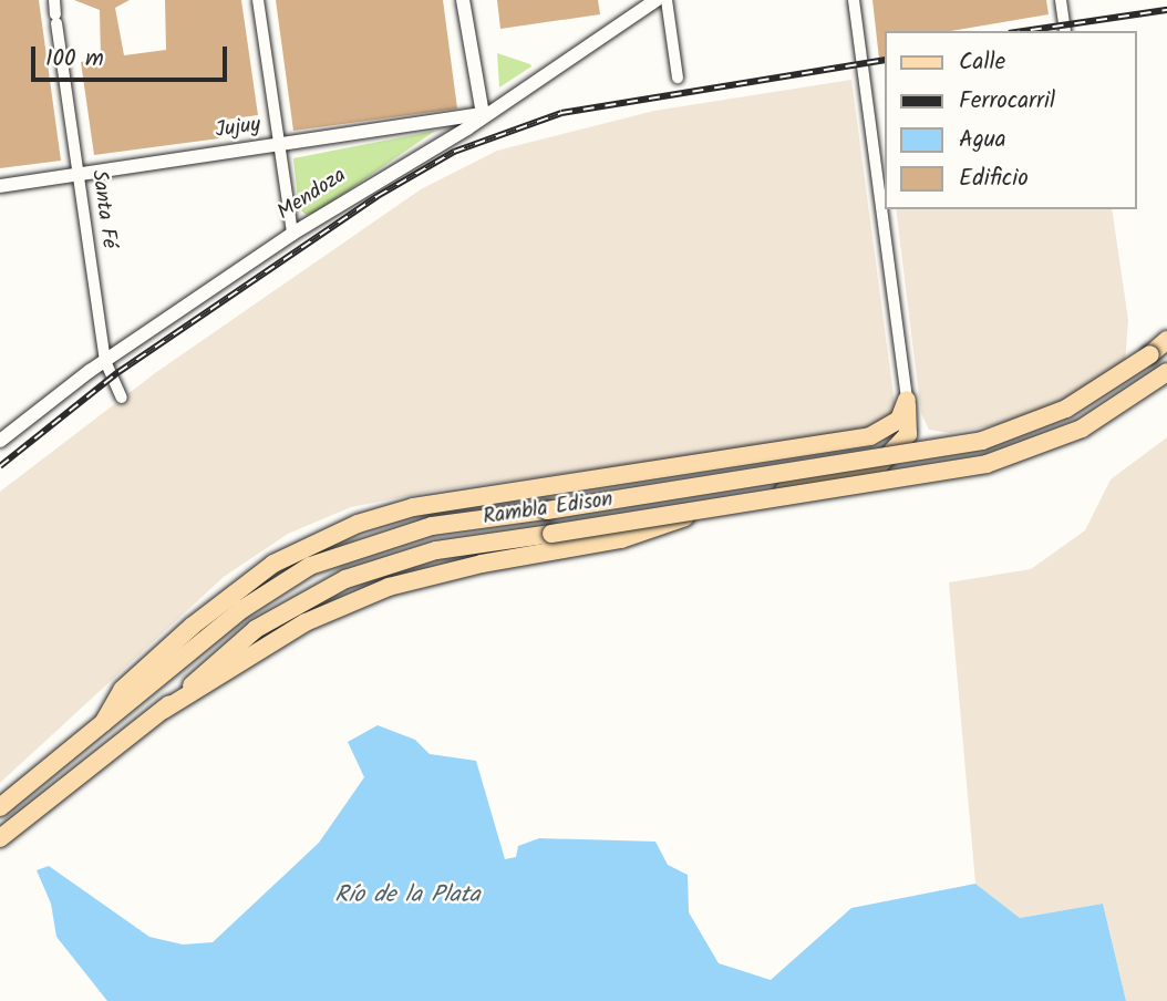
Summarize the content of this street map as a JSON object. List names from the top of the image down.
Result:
{
  "streets": {
    "main road": ["Rambla Edison"],
    "street": ["Jujuy", "Mendoza", "Santa Fé"]
  },
  "crossings": [
    ["Jujuy", "Mendoza"],
    ["Jujuy", "Santa Fé"],
    ["Mendoza", "Santa Fé"]
  ],
  "water": ["Río de la Plata"],
  "legend": [
    "Calle",
    "Ferrocarril",
    "Agua",
    "Edificio"
  ],
  "scale_bar": "100 m"
}
